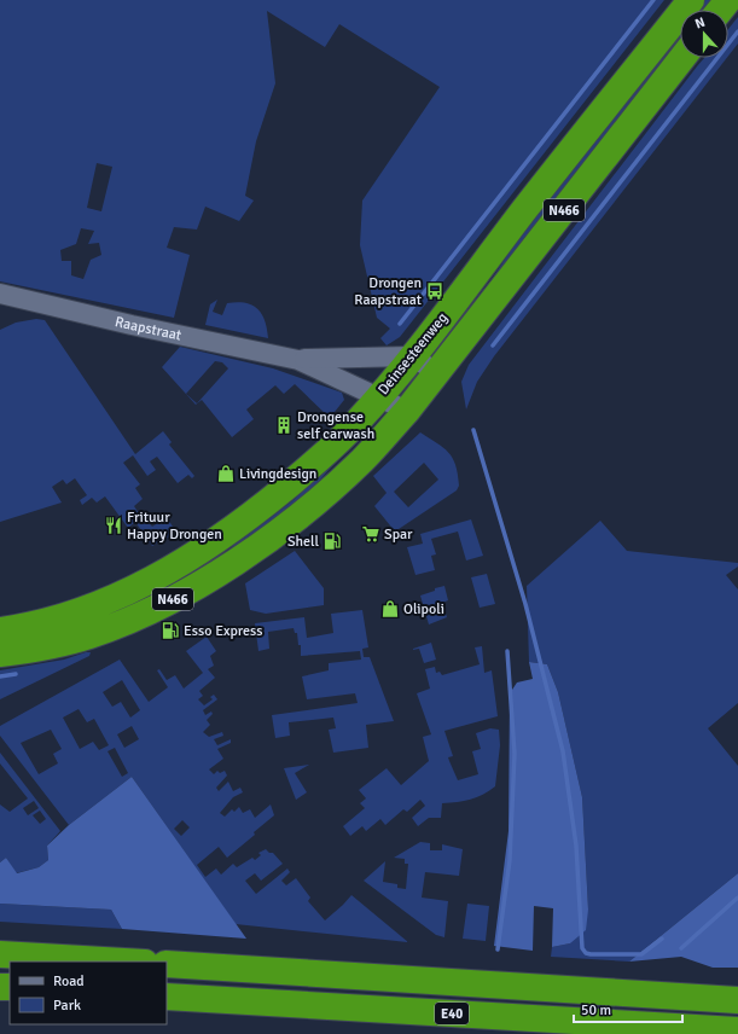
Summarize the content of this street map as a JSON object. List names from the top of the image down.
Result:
{
  "streets": {
    "highway": ["N466", "Deinsesteenweg", "E40"],
    "street": ["Raapstraat"]
  },
  "crossings": [
    ["Raapstraat", "Deinsesteenweg"]
  ],
  "places": {
    "bus stop": ["Drongen Raapstraat"],
    "building": ["Drongense self carwash"],
    "shop": ["Livingdesign", "Olipoli"],
    "restaurant": ["Frituur Happy Drongen"],
    "supermarket": ["Spar"],
    "fuel station": ["Shell", "Esso Express"]
  },
  "legend": ["Road", "Park"],
  "scale_bar": "50 m",
  "north": "top"
}
